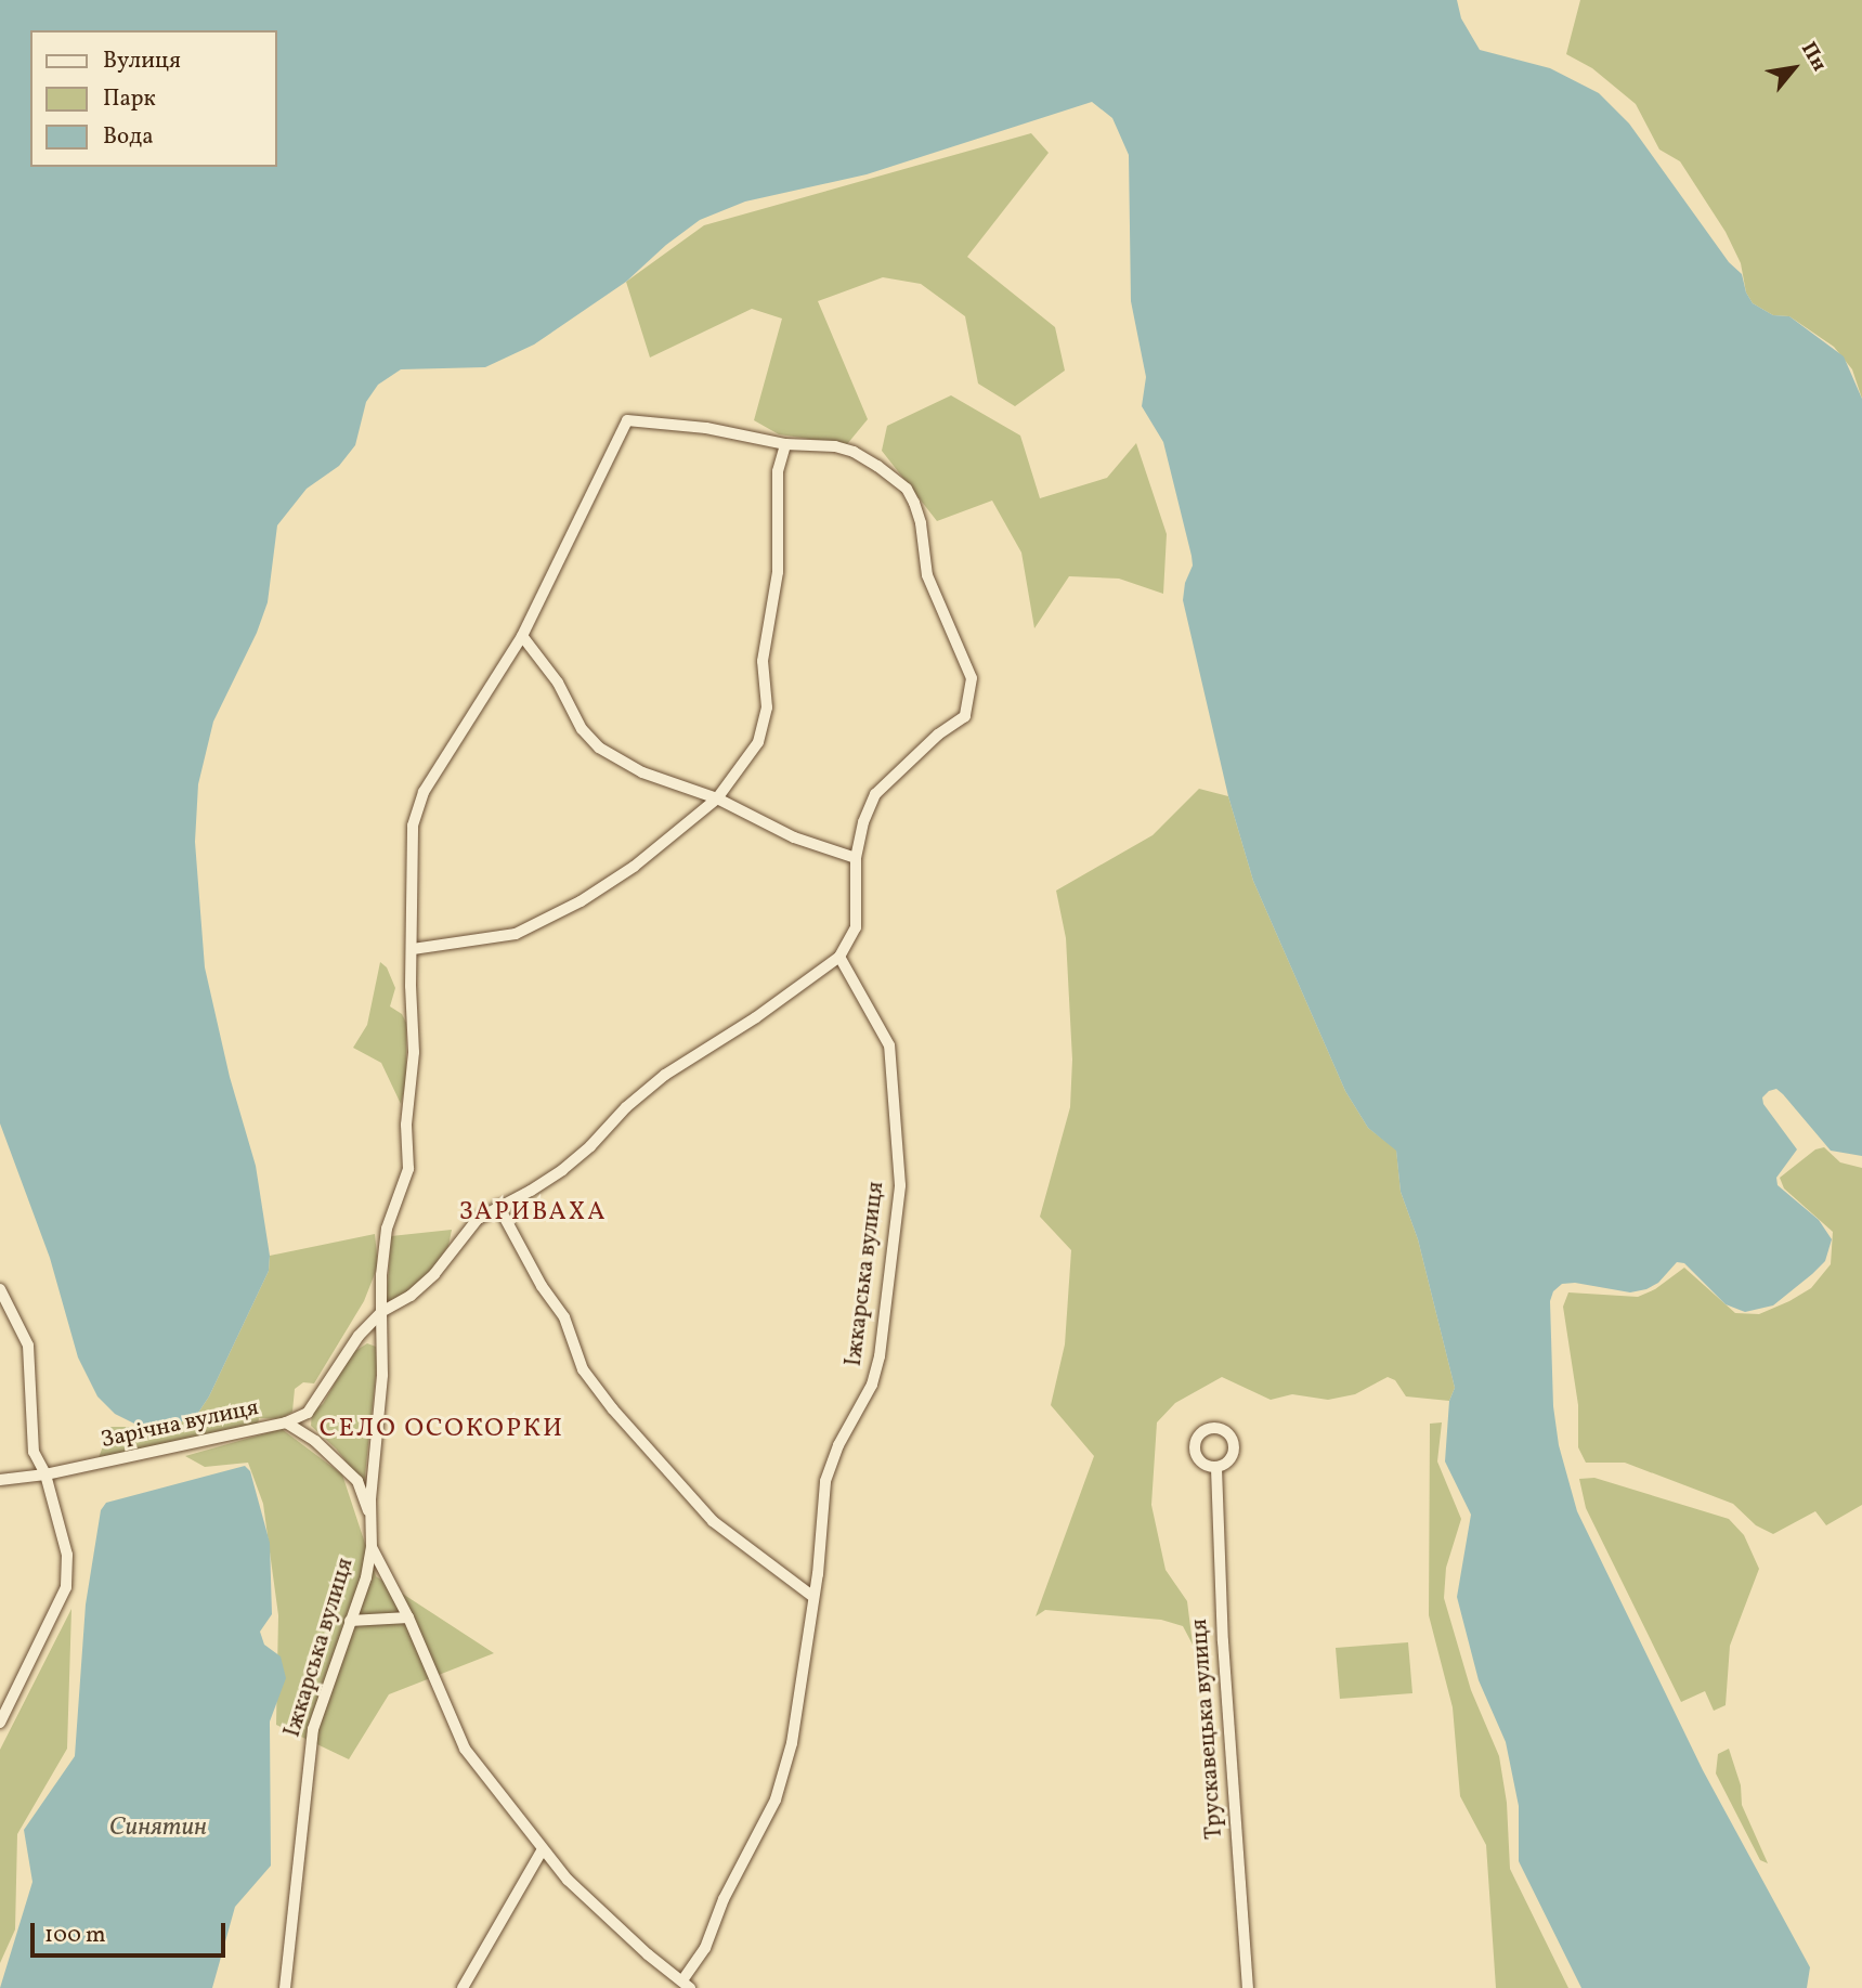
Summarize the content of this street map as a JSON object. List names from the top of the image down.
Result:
{
  "streets": {
    "street": ["Іжкарська вулиця", "Зарічна вулиця", "Трускавецька вулиця"]
  },
  "crossings": [
    ["Іжкарська вулиця", "Зарічна вулиця"]
  ],
  "districts": ["ЗАРИВАХА", "СЕЛО ОСОКОРКИ"],
  "water": ["Синятин"],
  "legend": ["Вулиця", "Парк", "Вода"],
  "scale_bar": "100 m",
  "north": "top right"
}
